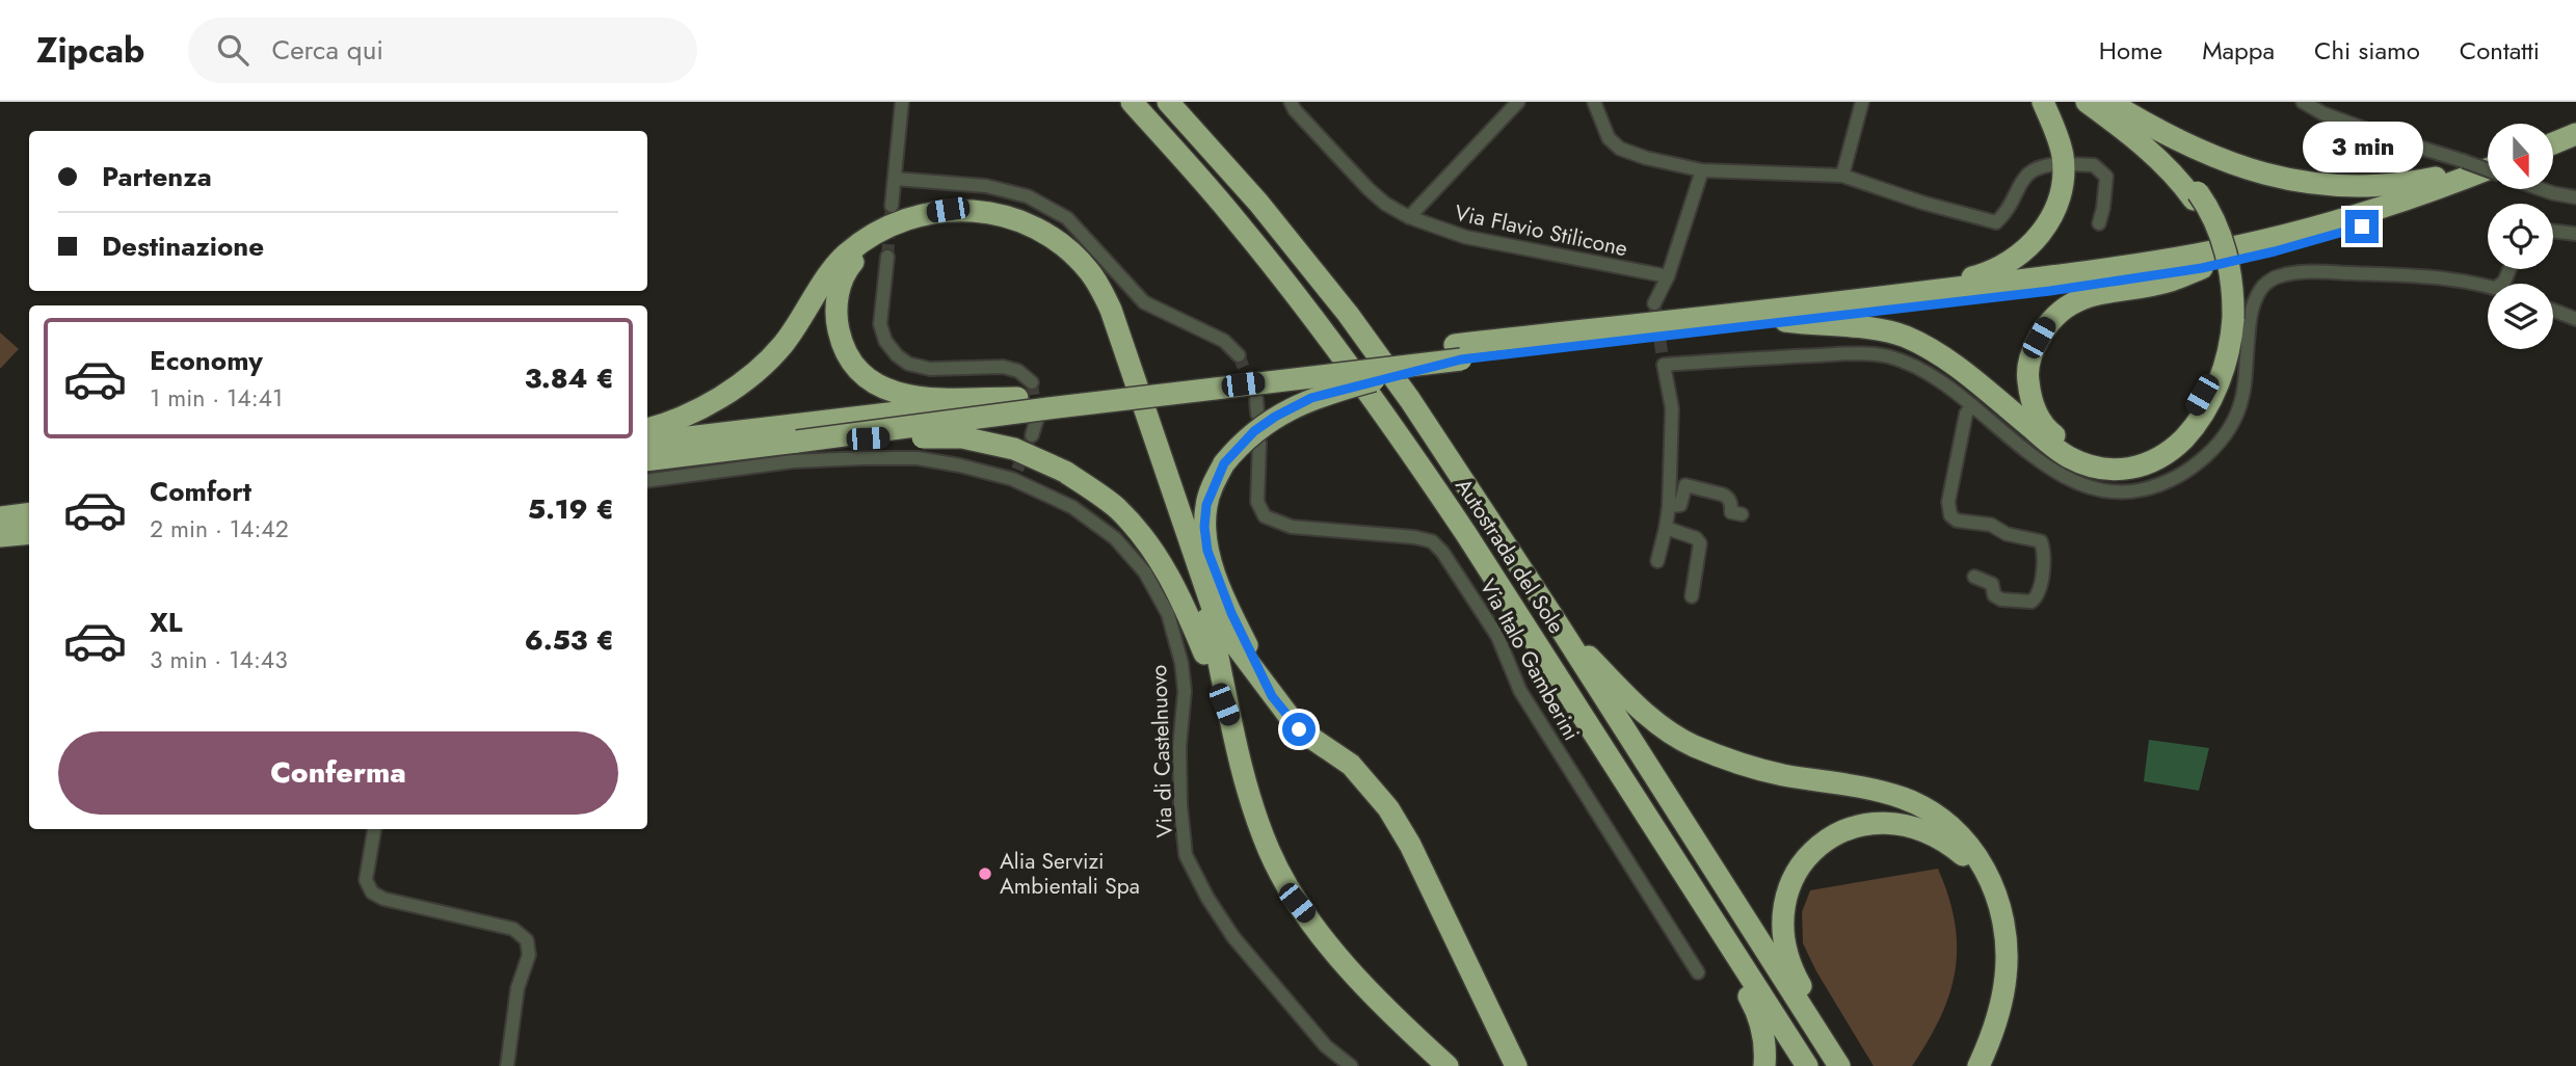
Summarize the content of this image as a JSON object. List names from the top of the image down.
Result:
{
  "streets": {
    "highway": ["Autostrada del Sole"],
    "street": ["Via Flavio Stilicone", "Via Italo Gamberini", "Via di Castelnuovo"]
  },
  "places": ["Alia Servizi Ambientali Spa"],
  "north": "bottom",
  "page": {
    "header": "Zipcab",
    "search": "Cerca qui",
    "nav": [
      "Home",
      "Mappa",
      "Chi siamo",
      "Contatti"
    ],
    "bubble": "3 min",
    "banner": ["Partenza", "Destinazione"],
    "list": [
      {
        "name": "Economy",
        "note": "1 min · 14:41",
        "value": "3.84 €"
      },
      {
        "name": "Comfort",
        "note": "2 min · 14:42",
        "value": "5.19 €"
      },
      {
        "name": "XL",
        "note": "3 min · 14:43",
        "value": "6.53 €"
      }
    ],
    "buttons": "Conferma"
  }
}
